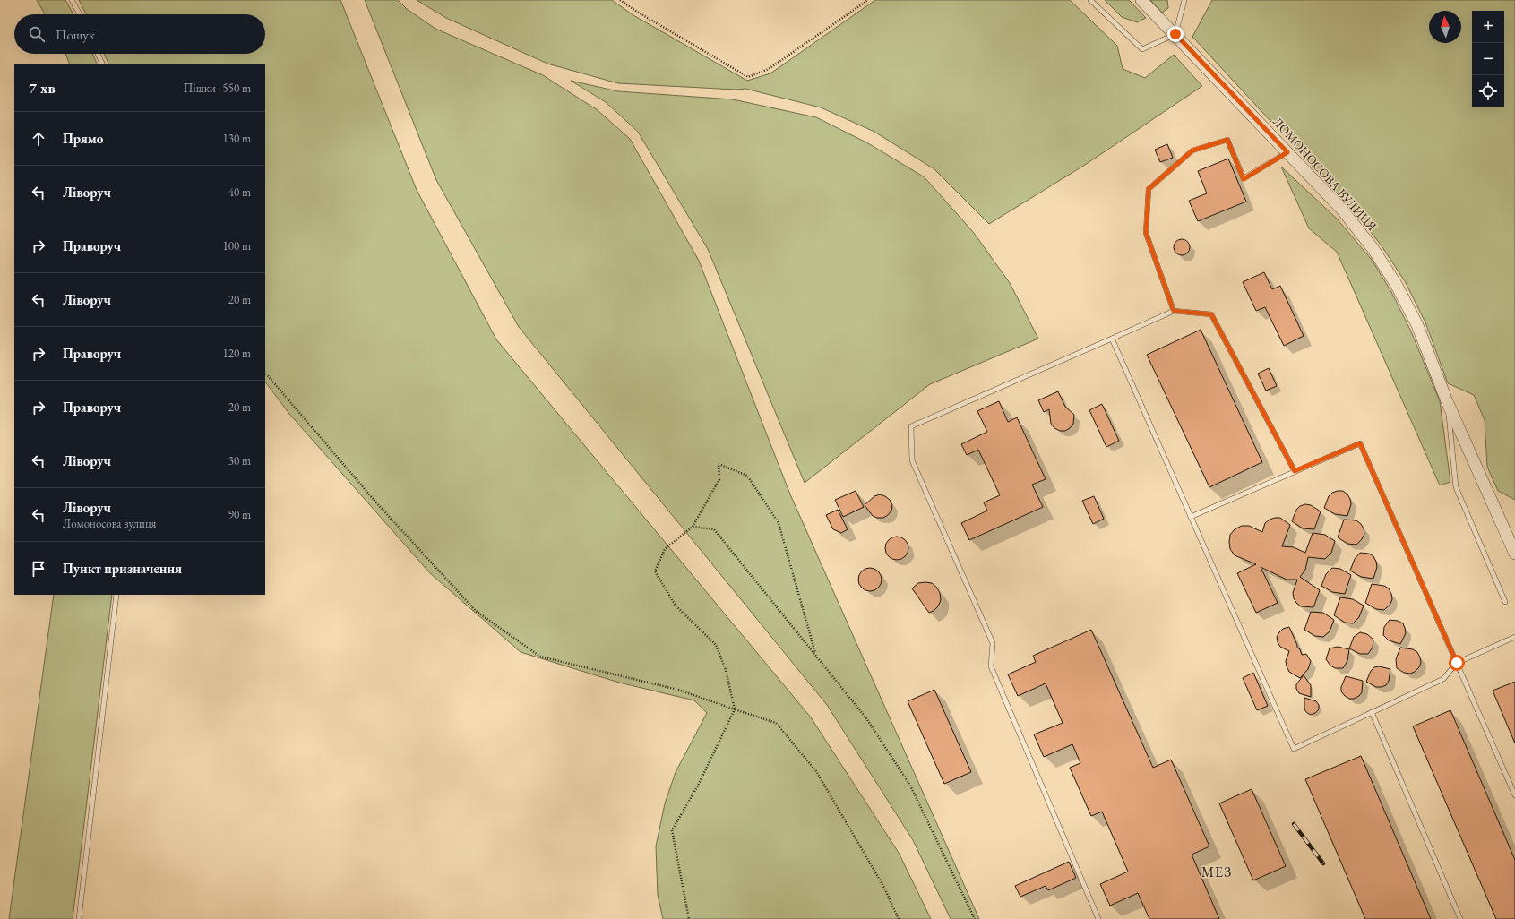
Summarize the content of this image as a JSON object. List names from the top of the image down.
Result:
{
  "streets": {
    "street": ["ЛОМОНОСОВА ВУЛИЦЯ"]
  },
  "districts": ["МЕЗ"],
  "north": "top",
  "page": {
    "map_buttons": ["+", "−"],
    "search": "Пошук",
    "heading": ["7 хв", "Пішки · 550 m"],
    "list": [
      ["Прямо", "130 m"],
      ["Ліворуч", "40 m"],
      ["Праворуч", "100 m"],
      ["Ліворуч", "20 m"],
      ["Праворуч", "120 m"],
      ["Праворуч", "20 m"],
      ["Ліворуч", "30 m"],
      ["Ліворуч", "Ломоносова вулиця", "90 m"],
      "Пункт призначення"
    ]
  }
}
